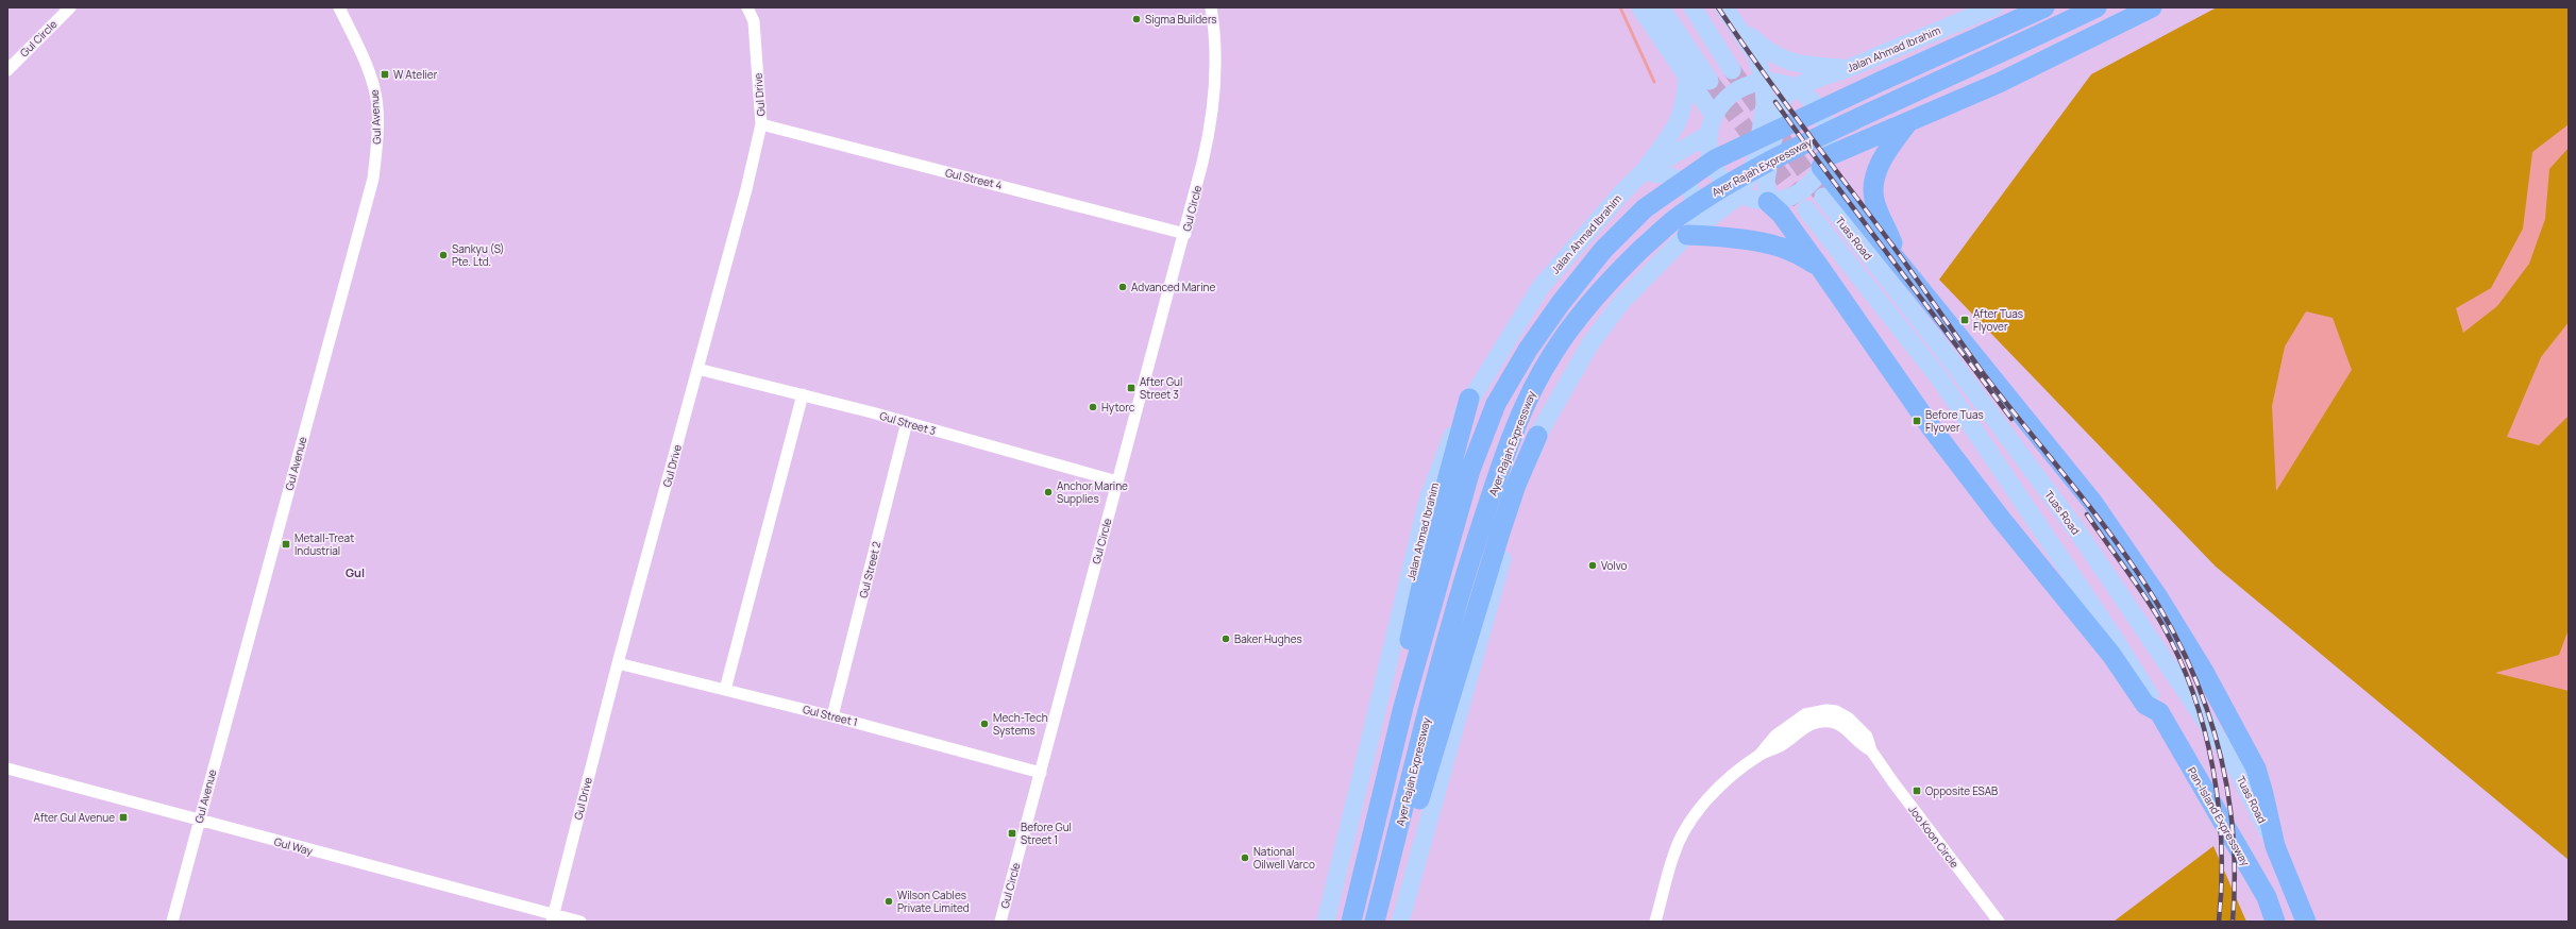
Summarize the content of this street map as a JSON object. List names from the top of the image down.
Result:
{
  "streets": {
    "highway": ["Ayer Rajah Expressway", "Pan-Island Expressway"],
    "main road": ["Jalan Ahmad Ibrahim", "Tuas Road"],
    "street": [
      "Gul Circle",
      "Gul Drive",
      "Gul Avenue",
      "Gul Street 4",
      "Gul Street 3",
      "Gul Street 2",
      "Gul Street 1",
      "Joo Koon Circle",
      "Gul Way"
    ]
  },
  "crossings": [
    ["Gul Circle", "Gul Street 4"],
    ["Gul Circle", "Gul Street 3"],
    ["Gul Circle", "Gul Street 1"],
    ["Gul Drive", "Gul Street 4"],
    ["Gul Drive", "Gul Street 3"],
    ["Gul Drive", "Gul Street 1"],
    ["Gul Drive", "Gul Way"],
    ["Gul Avenue", "Gul Way"],
    ["Tuas Road", "Pan-Island Expressway"],
    ["Gul Street 3", "Gul Street 2"],
    ["Gul Street 2", "Gul Street 1"]
  ],
  "districts": ["Gul"],
  "places": {
    "other": [
      "Sigma Builders",
      "Sankyu (S) Pte. Ltd.",
      "Advanced Marine",
      "Hytorc",
      "Anchor Marine Supplies",
      "Volvo",
      "Baker Hughes",
      "Mech-Tech Systems",
      "National Oilwell Varco",
      "Wilson Cables Private Limited"
    ],
    "transit": [
      "W Atelier",
      "After Tuas Flyover",
      "After Gul Street 3",
      "Before Tuas Flyover",
      "Metall-Treat Industrial",
      "Opposite ESAB",
      "After Gul Avenue",
      "Before Gul Street 1"
    ]
  }
}
